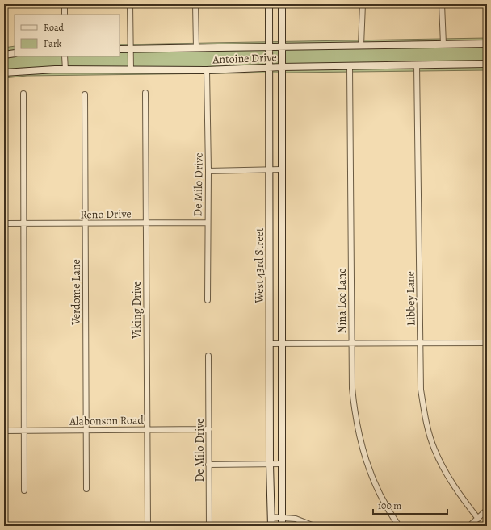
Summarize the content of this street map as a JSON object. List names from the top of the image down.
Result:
{
  "streets": {
    "main road": ["Antoine Drive", "West 43rd Street"],
    "street": [
      "De Milo Drive",
      "Reno Drive",
      "Verdome Lane",
      "Libbey Lane",
      "Nina Lee Lane",
      "Viking Drive",
      "Alabonson Road"
    ]
  },
  "crossings": [
    ["Antoine Drive", "De Milo Drive"],
    ["Antoine Drive", "West 43rd Street"],
    ["Antoine Drive", "Libbey Lane"],
    ["Antoine Drive", "Nina Lee Lane"],
    ["De Milo Drive", "Reno Drive"],
    ["De Milo Drive", "Alabonson Road"],
    ["Reno Drive", "Verdome Lane"],
    ["Reno Drive", "Viking Drive"],
    ["Verdome Lane", "Alabonson Road"],
    ["Viking Drive", "Alabonson Road"]
  ],
  "legend": ["Road", "Park"],
  "scale_bar": "100 m"
}
